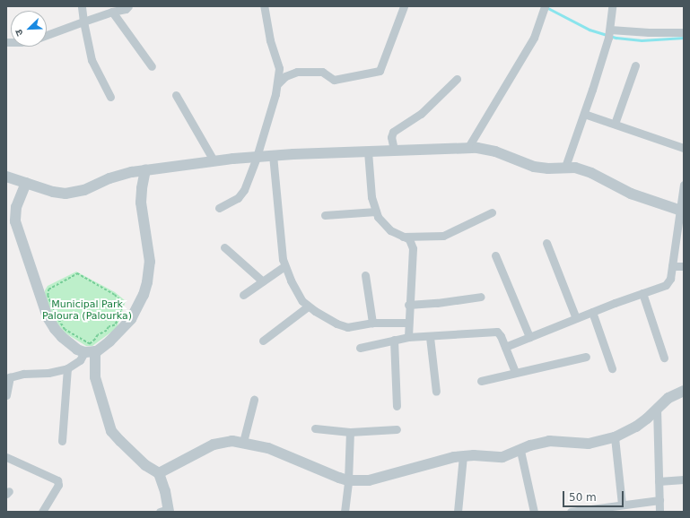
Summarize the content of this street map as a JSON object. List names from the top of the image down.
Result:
{
  "parks": ["Municipal Park Paloura (Palourka)"],
  "scale_bar": "50 m",
  "north": "bottom left"
}
